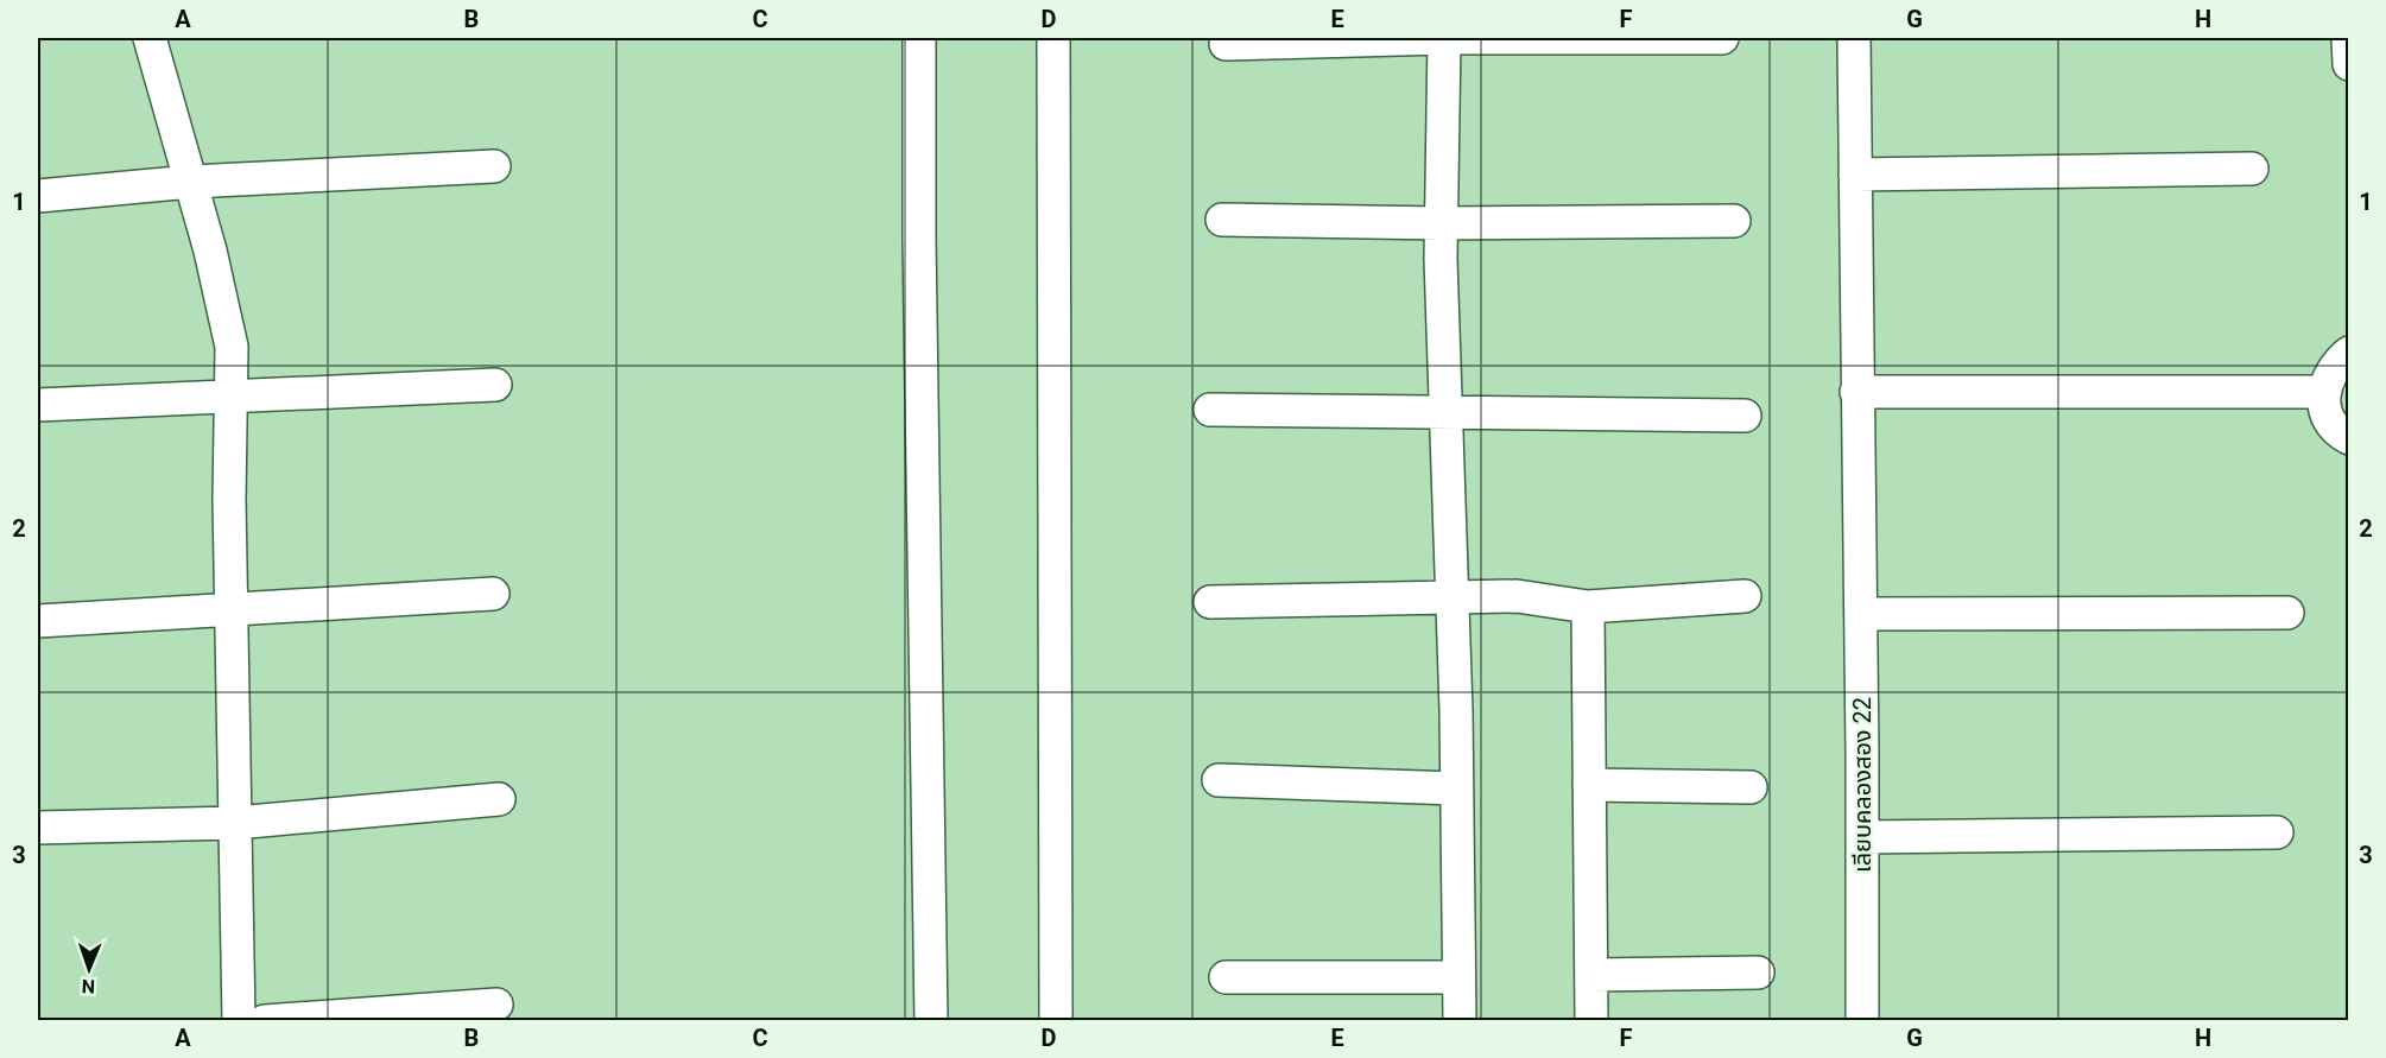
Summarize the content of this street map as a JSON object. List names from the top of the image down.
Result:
{
  "streets": {
    "street": ["เลียบคลองสอง 22"]
  },
  "north": "bottom",
  "grid": {
    "columns": [
      "A",
      "B",
      "C",
      "D",
      "E",
      "F",
      "G",
      "H"
    ],
    "rows": ["1", "2", "3"]
  }
}
